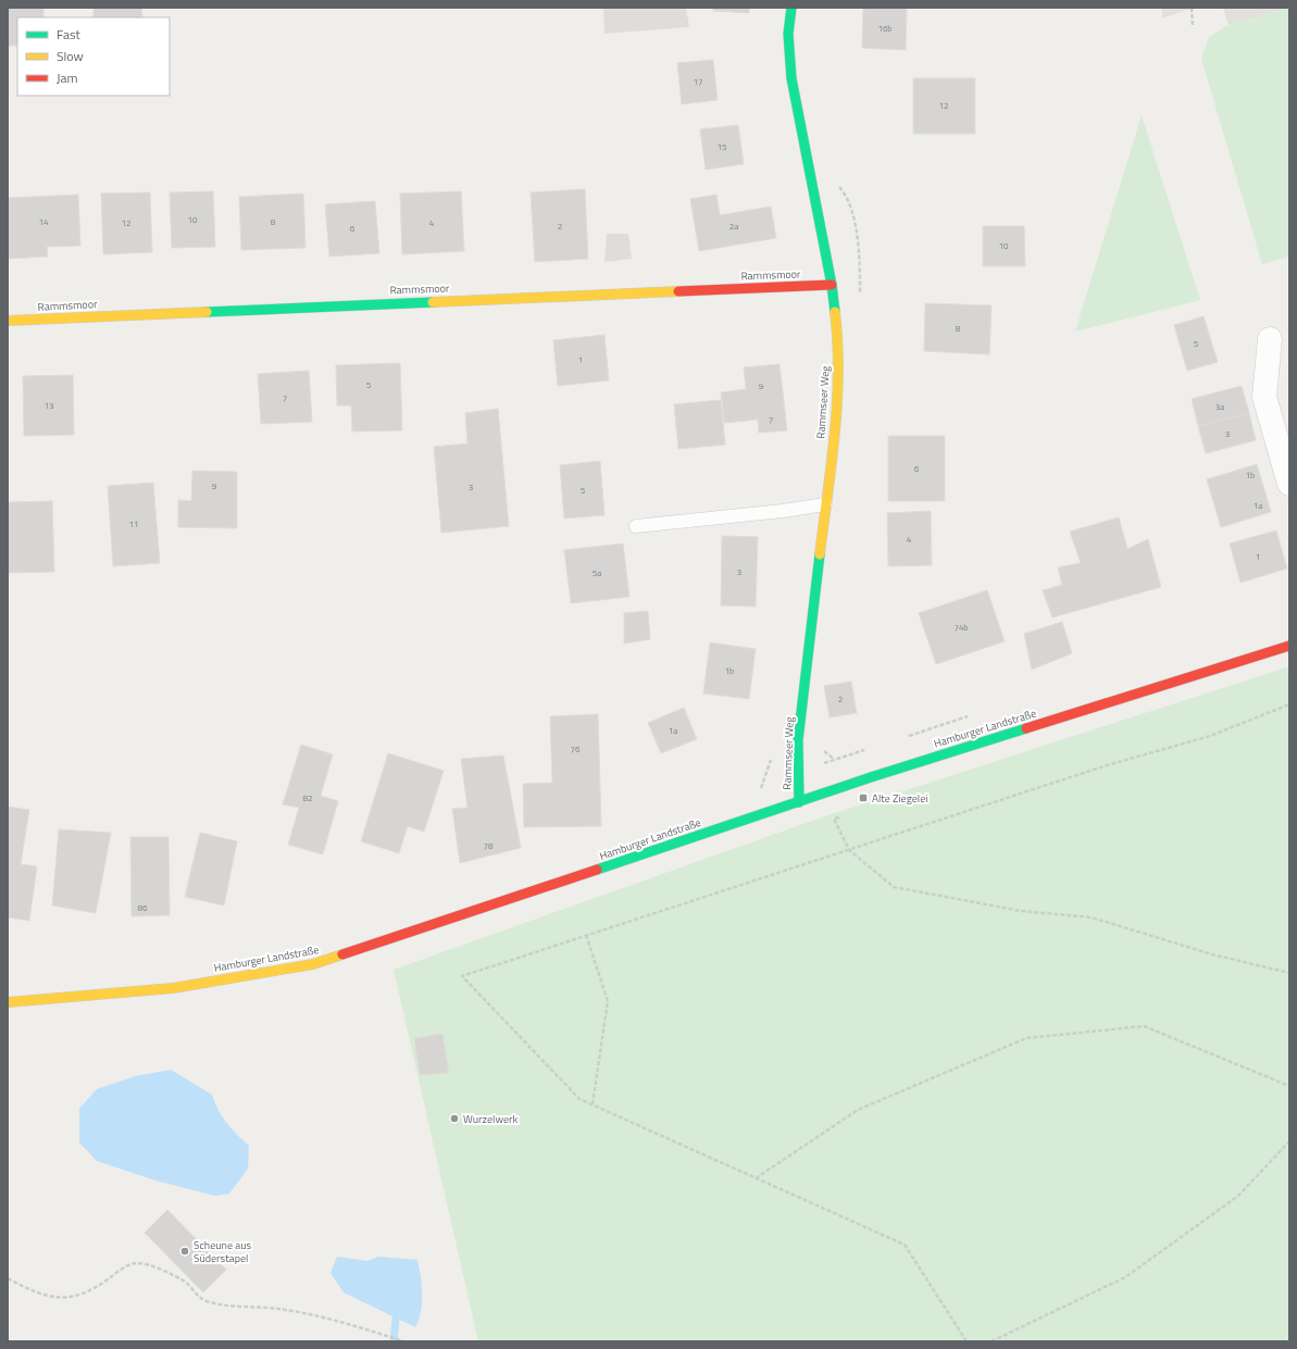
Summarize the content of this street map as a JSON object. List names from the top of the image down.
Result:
{
  "streets": {
    "street": ["Rammsmoor", "Rammseer Weg", "Hamburger Landstraße"]
  },
  "crossings": [
    ["Rammsmoor", "Rammseer Weg"],
    ["Rammseer Weg", "Hamburger Landstraße"]
  ],
  "places": {
    "transit": ["Alte Ziegelei"],
    "other": ["Wurzelwerk", "Scheune aus Süderstapel"]
  },
  "house_numbers": [
    "16b",
    "17",
    "12",
    "15",
    "10",
    "14",
    "8",
    "12",
    "4",
    "2",
    "2a",
    "6",
    "10",
    "8",
    "5",
    "1",
    "5",
    "9",
    "7",
    "13",
    "3a",
    "7",
    "3",
    "6",
    "1b",
    "9",
    "3",
    "5",
    "1a",
    "11",
    "4",
    "1",
    "3",
    "5a",
    "74b",
    "1b",
    "2",
    "1a",
    "76",
    "82",
    "78",
    "86"
  ],
  "legend": ["Fast", "Slow", "Jam"]
}
